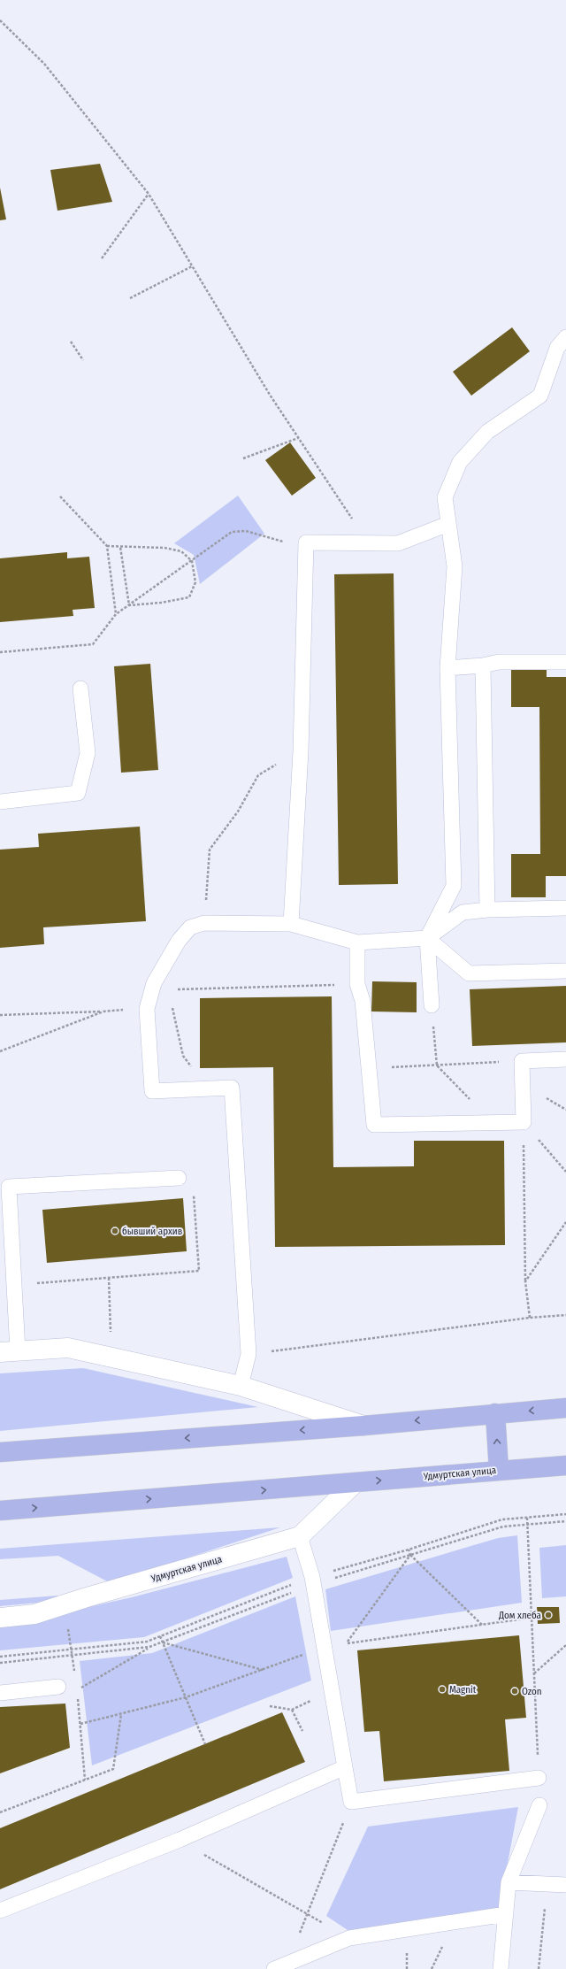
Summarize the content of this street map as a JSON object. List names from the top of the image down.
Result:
{
  "streets": {
    "main road": ["Удмуртская улица"]
  },
  "places": [
    "бывший архив",
    "Дом хлеба",
    "Magnit",
    "Ozon"
  ]
}
